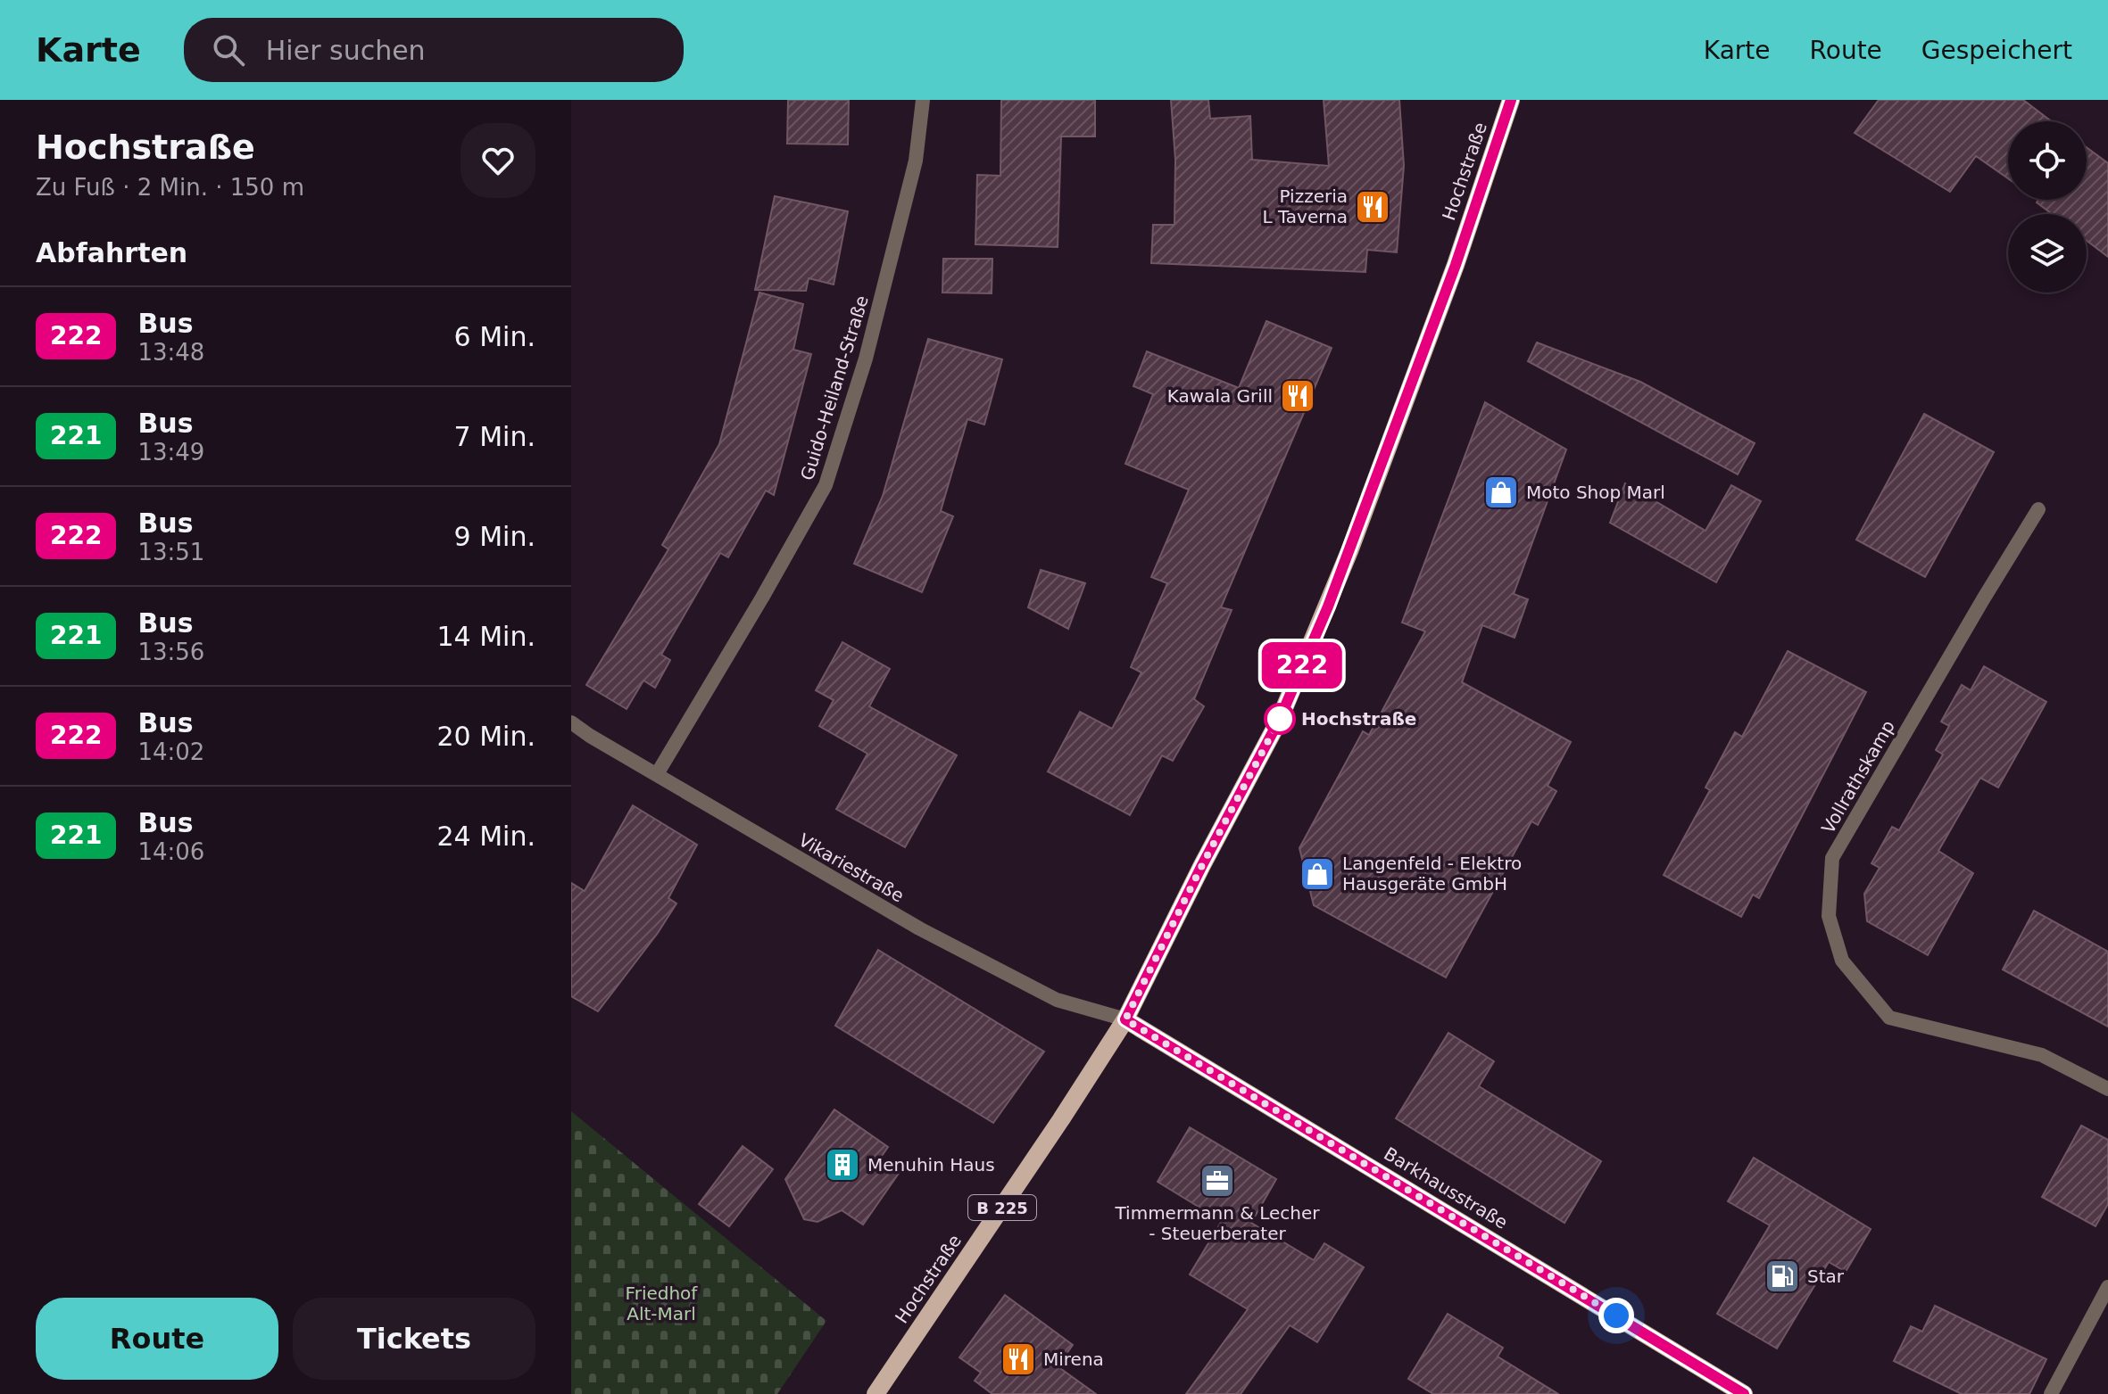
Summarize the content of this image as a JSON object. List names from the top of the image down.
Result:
{
  "streets": {
    "main road": ["Hochstraße", "Barkhausstraße", "B 225"],
    "street": ["Guido-Heiland-Straße", "Vollrathskamp", "Vikariestraße"]
  },
  "crossings": [
    ["Hochstraße", "Vikariestraße"],
    ["Hochstraße", "Barkhausstraße"],
    ["Guido-Heiland-Straße", "Vikariestraße"],
    ["Vikariestraße", "Barkhausstraße"]
  ],
  "parks": ["Friedhof Alt-Marl"],
  "places": {
    "restaurant": ["Pizzeria L Taverna", "Kawala Grill", "Mirena"],
    "shop": ["Moto Shop Marl", "Langenfeld - Elektro Hausgeräte GmbH"],
    "other": ["Hochstraße"],
    "building": ["Menuhin Haus"],
    "office": ["Timmermann & Lecher - Steuerberater"],
    "fuel station": ["Star"]
  },
  "lines": ["bus line 222"],
  "page": {
    "header": "Karte",
    "search": "Hier suchen",
    "nav": ["Karte", "Route", "Gespeichert"],
    "heading": [
      ["Hochstraße", "Zu Fuß · 2 Min. · 150 m"],
      "Abfahrten"
    ],
    "on_map": "222",
    "list": [
      {
        "mark": "222",
        "name": "Bus",
        "note": "13:48",
        "value": "6 Min."
      },
      {
        "mark": "221",
        "name": "Bus",
        "note": "13:49",
        "value": "7 Min."
      },
      {
        "mark": "222",
        "name": "Bus",
        "note": "13:51",
        "value": "9 Min."
      },
      {
        "mark": "221",
        "name": "Bus",
        "note": "13:56",
        "value": "14 Min."
      },
      {
        "mark": "222",
        "name": "Bus",
        "note": "14:02",
        "value": "20 Min."
      },
      {
        "mark": "221",
        "name": "Bus",
        "note": "14:06",
        "value": "24 Min."
      }
    ],
    "buttons": ["Route", "Tickets"]
  }
}
